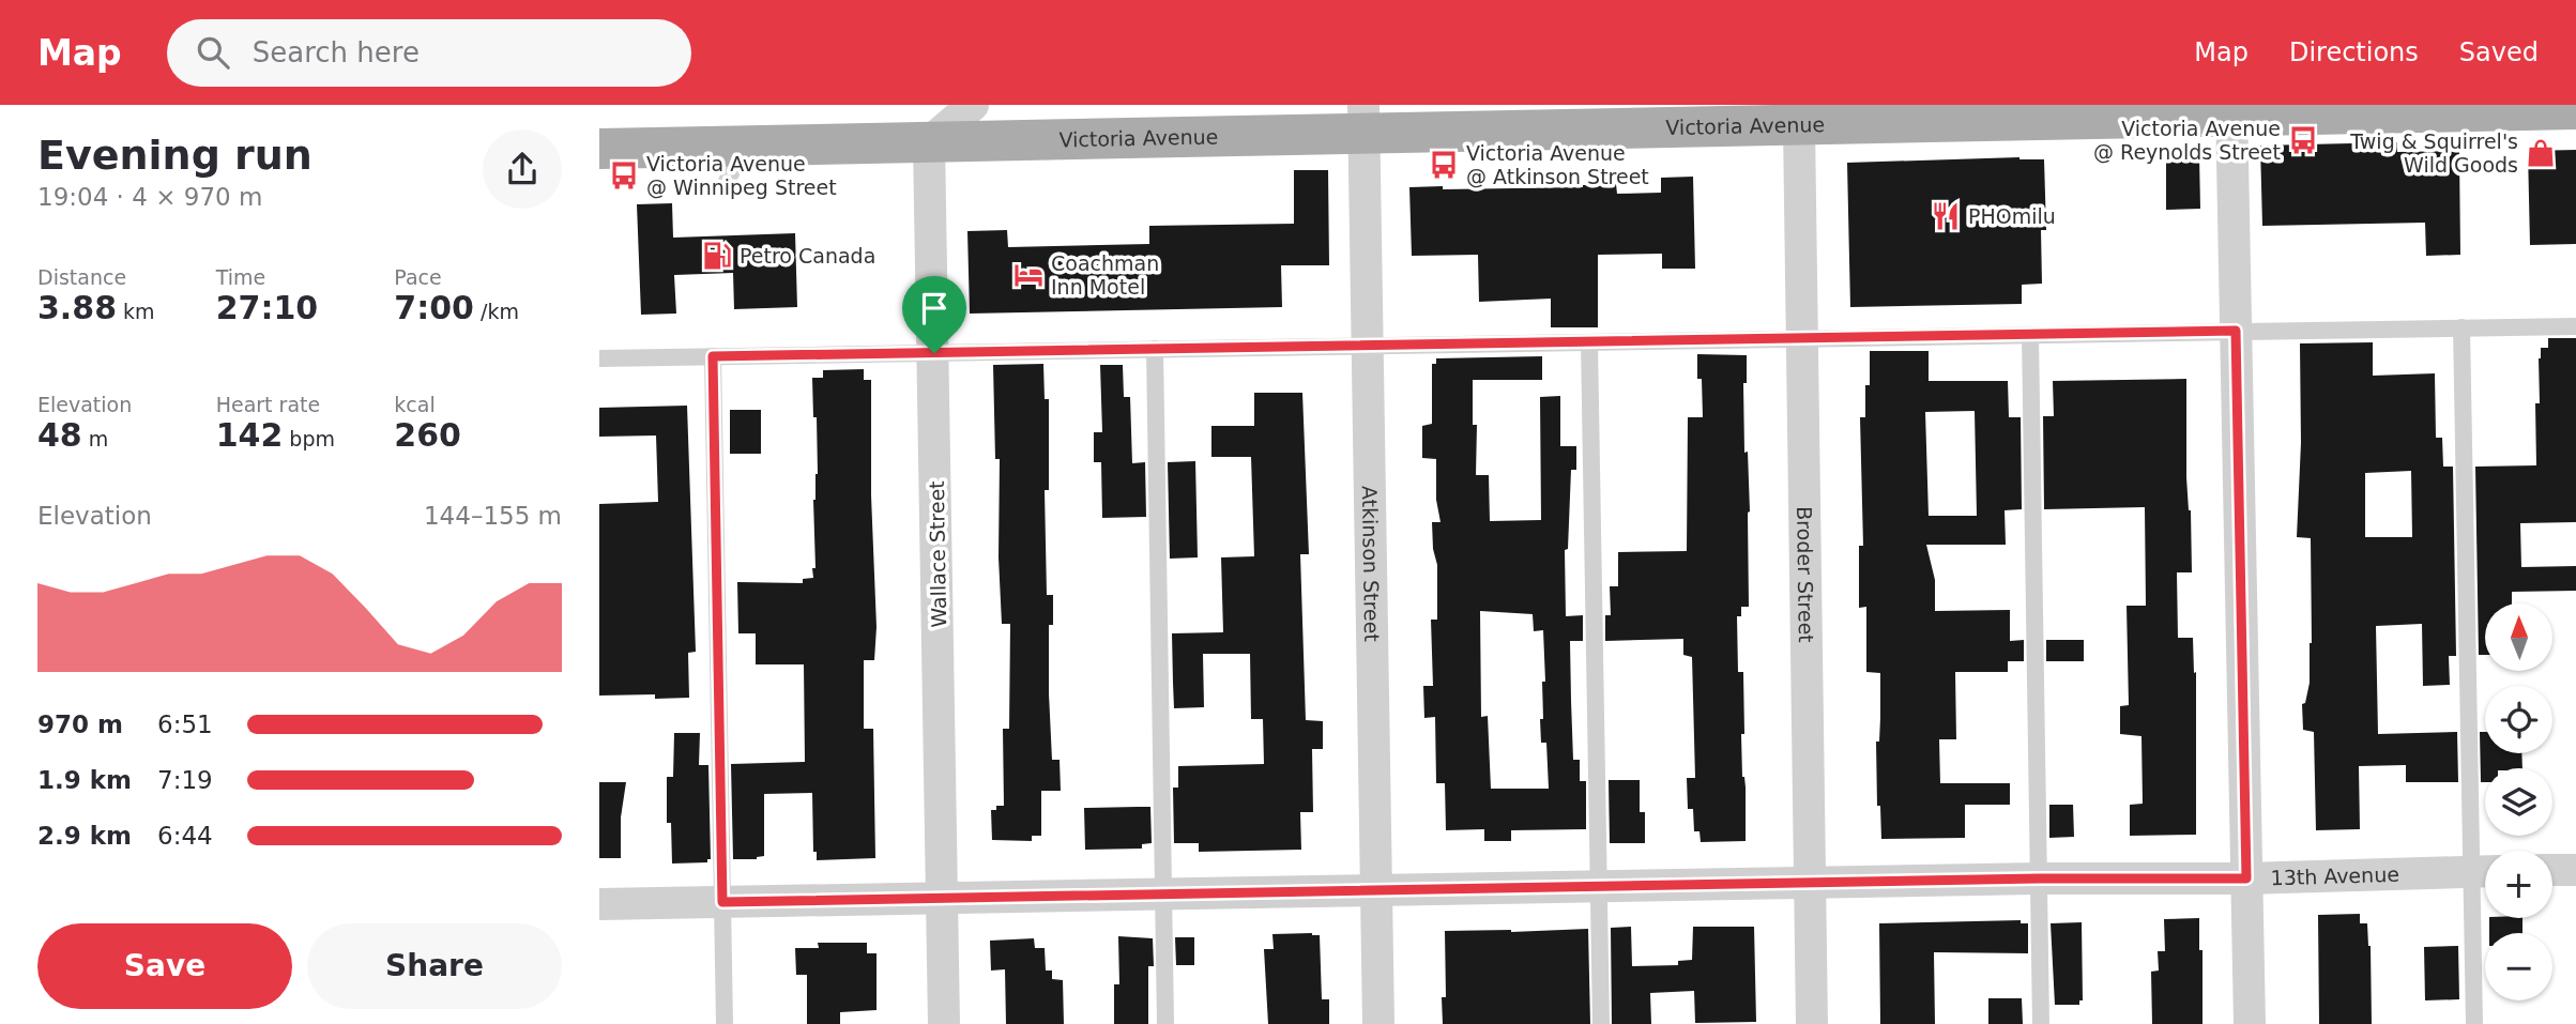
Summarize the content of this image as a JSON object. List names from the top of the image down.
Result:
{
  "streets": {
    "main road": ["Victoria Avenue"],
    "street": [
      "Wallace Street",
      "Atkinson Street",
      "Broder Street",
      "13th Avenue"
    ]
  },
  "crossings": [
    ["Victoria Avenue", "Wallace Street"],
    ["Victoria Avenue", "Atkinson Street"],
    ["Victoria Avenue", "Broder Street"],
    ["Wallace Street", "13th Avenue"],
    ["Atkinson Street", "13th Avenue"],
    ["Broder Street", "13th Avenue"]
  ],
  "places": {
    "bus stop": ["Victoria Avenue @ Reynolds Street", "Victoria Avenue @ Atkinson Street", "Victoria Avenue @ Winnipeg Street"],
    "shop": ["Twig & Squirrel's Wild Goods"],
    "restaurant": ["PHOmilu"],
    "fuel station": ["Petro Canada"],
    "hotel": ["Coachman Inn Motel"]
  },
  "north": "top",
  "page": {
    "header": "Map",
    "search": "Search here",
    "nav": ["Map", "Directions", "Saved"],
    "heading": ["Evening run", "19:04 · 4 × 970 m"],
    "stats": [
      ["Distance", "3.88 km"],
      ["Time", "27:10"],
      ["Pace", "7:00 /km"],
      ["Elevation", "48 m"],
      ["Heart rate", "142 bpm"],
      ["kcal", "260"]
    ],
    "chart": ["Elevation", "144–155 m"],
    "map_buttons": ["+", "−"],
    "list": [
      {
        "name": "970 m",
        "note": "6:51"
      },
      {
        "name": "1.9 km",
        "note": "7:19"
      },
      {
        "name": "2.9 km",
        "note": "6:44"
      }
    ],
    "buttons": ["Save", "Share"]
  }
}
